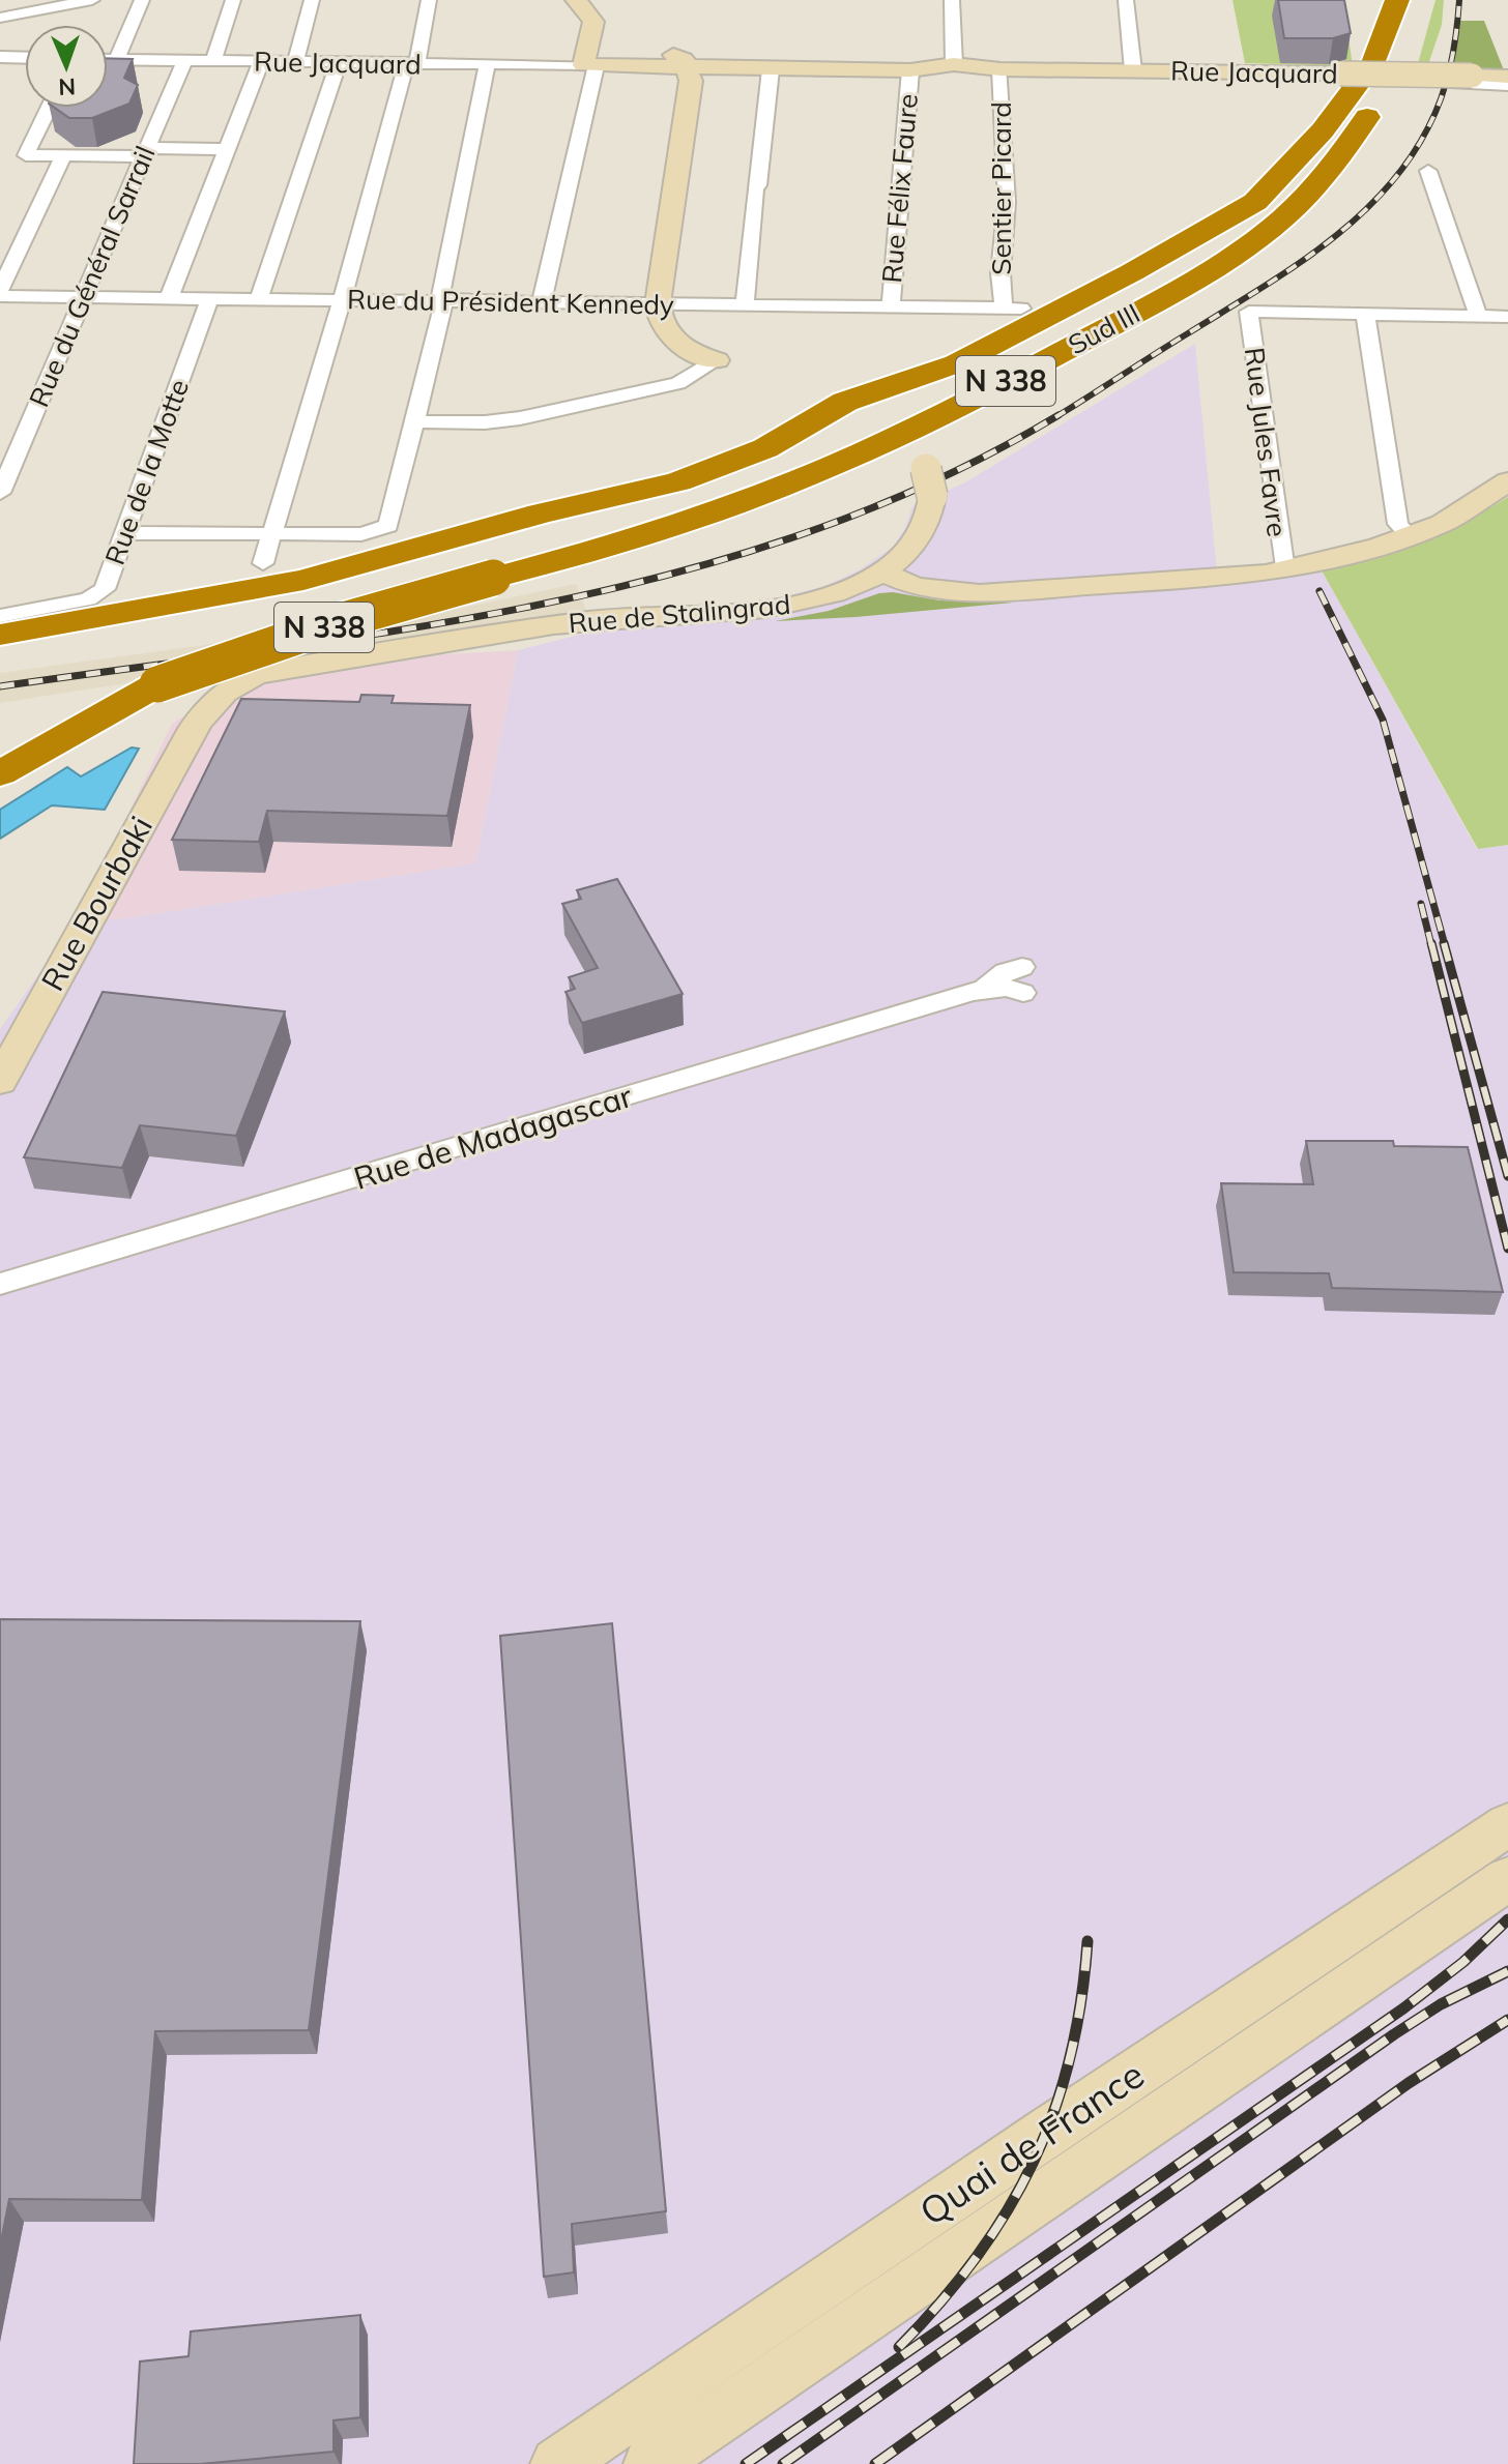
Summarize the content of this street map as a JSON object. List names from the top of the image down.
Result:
{
  "streets": {
    "highway": ["Sud III", "N 338"],
    "street": [
      "Rue Jacquard",
      "Rue Félix Faure",
      "Sentier Picard",
      "Rue du Général Sarrail",
      "Rue du Président Kennedy",
      "Rue Jules Favre",
      "Rue de la Motte",
      "Rue de Stalingrad",
      "Rue Bourbaki",
      "Rue de Madagascar",
      "Quai de France"
    ]
  },
  "crossings": [
    ["Rue Jacquard", "Sentier Picard"],
    ["Rue Jacquard", "Rue du Général Sarrail"],
    ["Rue Félix Faure", "Rue du Président Kennedy"],
    ["Sentier Picard", "Rue du Président Kennedy"],
    ["Rue du Général Sarrail", "Rue du Président Kennedy"],
    ["Rue du Président Kennedy", "Rue de la Motte"],
    ["Sud III", "N 338"],
    ["Rue de Stalingrad", "Rue Bourbaki"]
  ],
  "north": "bottom"
}
